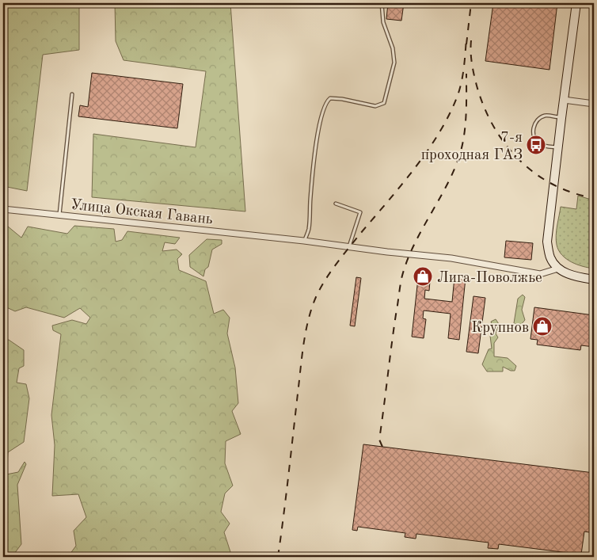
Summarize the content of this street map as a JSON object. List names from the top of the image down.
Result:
{
  "streets": {
    "street": ["Улица Окская Гавань"]
  },
  "places": {
    "bus stop": ["7-я проходная ГАЗ"],
    "shop": ["Лига-Поволжье", "Крупнов"]
  }
}
